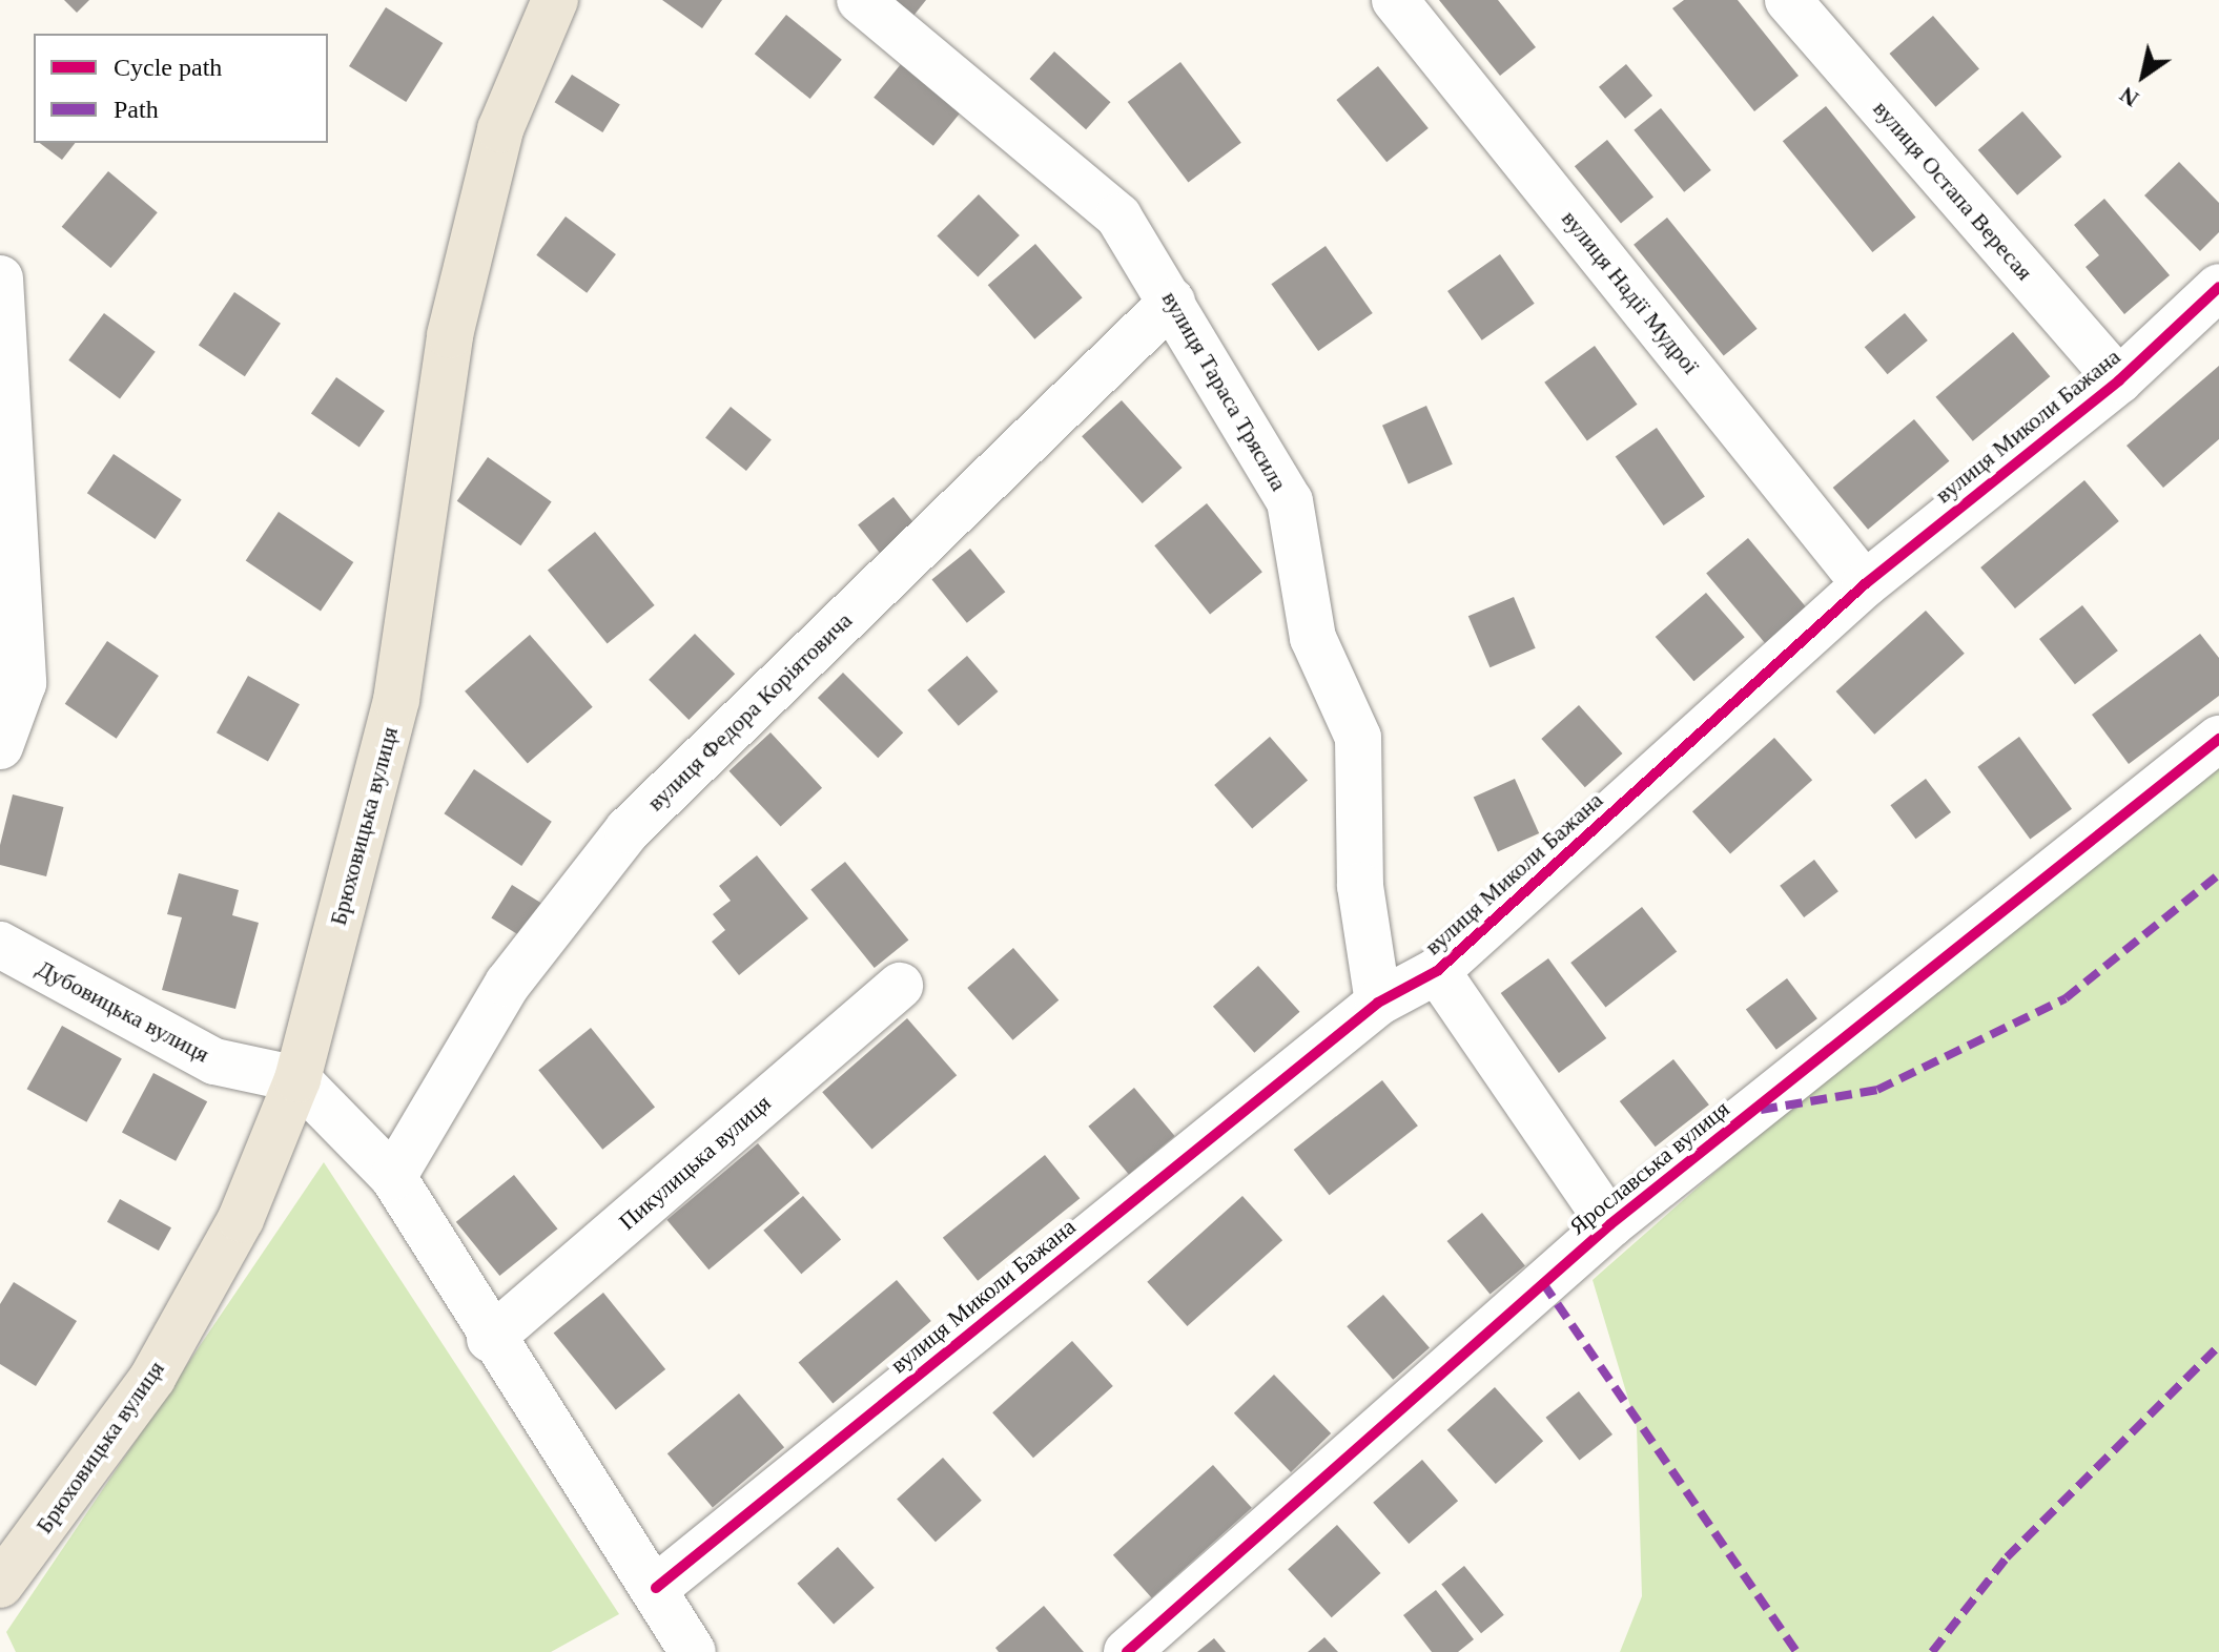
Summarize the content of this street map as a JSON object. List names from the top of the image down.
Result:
{
  "streets": {
    "main road": ["Брюховицька вулиця"],
    "street": [
      "вулиця Остапа Вересая",
      "вулиця Надії Мудрої",
      "вулиця Тараса Трясила",
      "вулиця Миколи Бажана",
      "вулиця Федора Коріятовича",
      "Дубовицька вулиця",
      "Пикулицька вулиця",
      "Ярославська вулиця"
    ]
  },
  "crossings": [
    ["вулиця Остапа Вересая", "вулиця Миколи Бажана"],
    ["вулиця Надії Мудрої", "вулиця Миколи Бажана"],
    ["вулиця Тараса Трясила", "вулиця Миколи Бажана"],
    ["вулиця Тараса Трясила", "вулиця Федора Коріятовича"],
    ["Брюховицька вулиця", "Дубовицька вулиця"]
  ],
  "legend": ["Cycle path", "Path"],
  "north": "bottom left"
}
